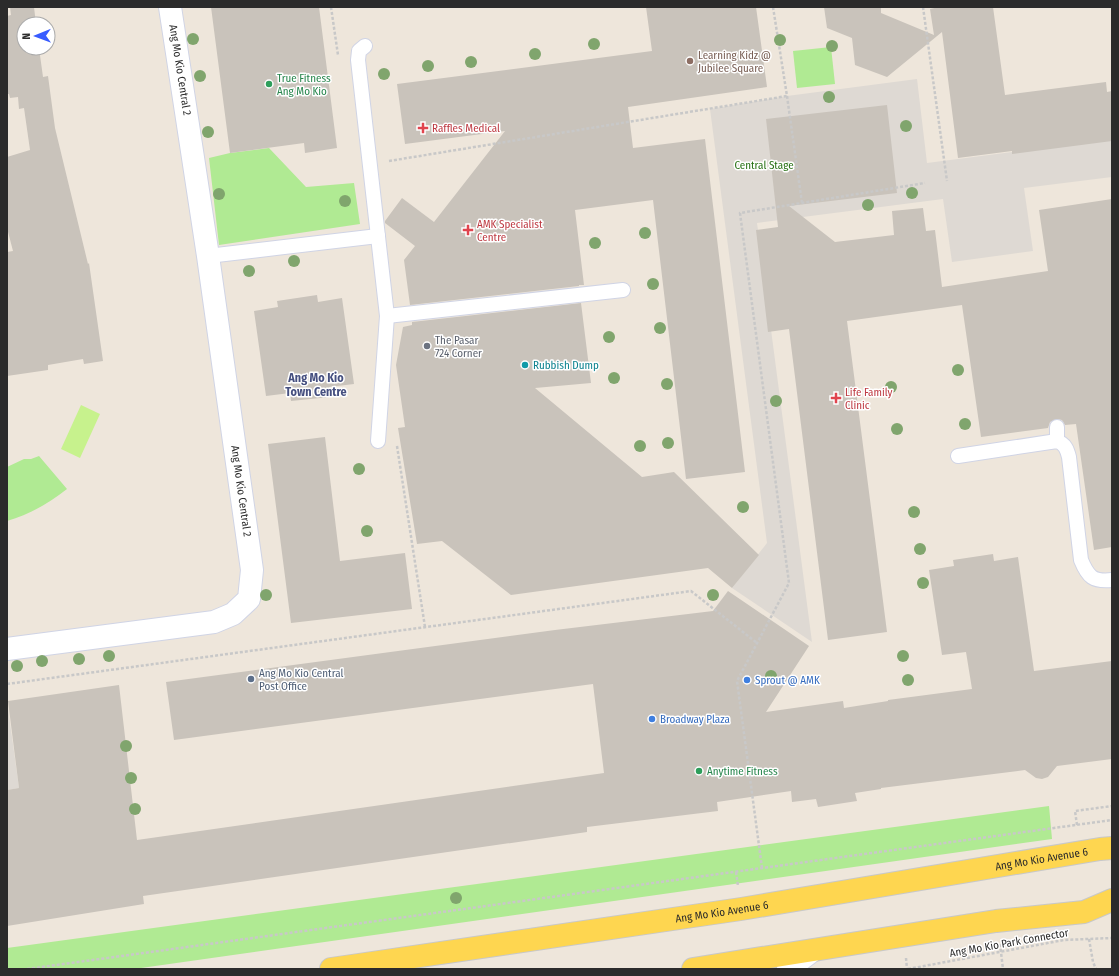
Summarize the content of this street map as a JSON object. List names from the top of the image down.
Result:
{
  "streets": {
    "main road": ["Ang Mo Kio Avenue 6"],
    "street": ["Ang Mo Kio Central 2"],
    "path": ["Ang Mo Kio Park Connector"]
  },
  "districts": ["Ang Mo Kio Town Centre"],
  "parks": ["Central Stage"],
  "places": {
    "other": [
      "Learning Kidz @ Jubilee Square",
      "True Fitness Ang Mo Kio",
      "The Pasar 724 Corner",
      "Rubbish Dump",
      "Ang Mo Kio Central Post Office",
      "Sprout @ AMK",
      "Broadway Plaza",
      "Anytime Fitness"
    ],
    "health": ["Raffles Medical", "AMK Specialist Centre", "Life Family Clinic"]
  },
  "north": "left"
}
